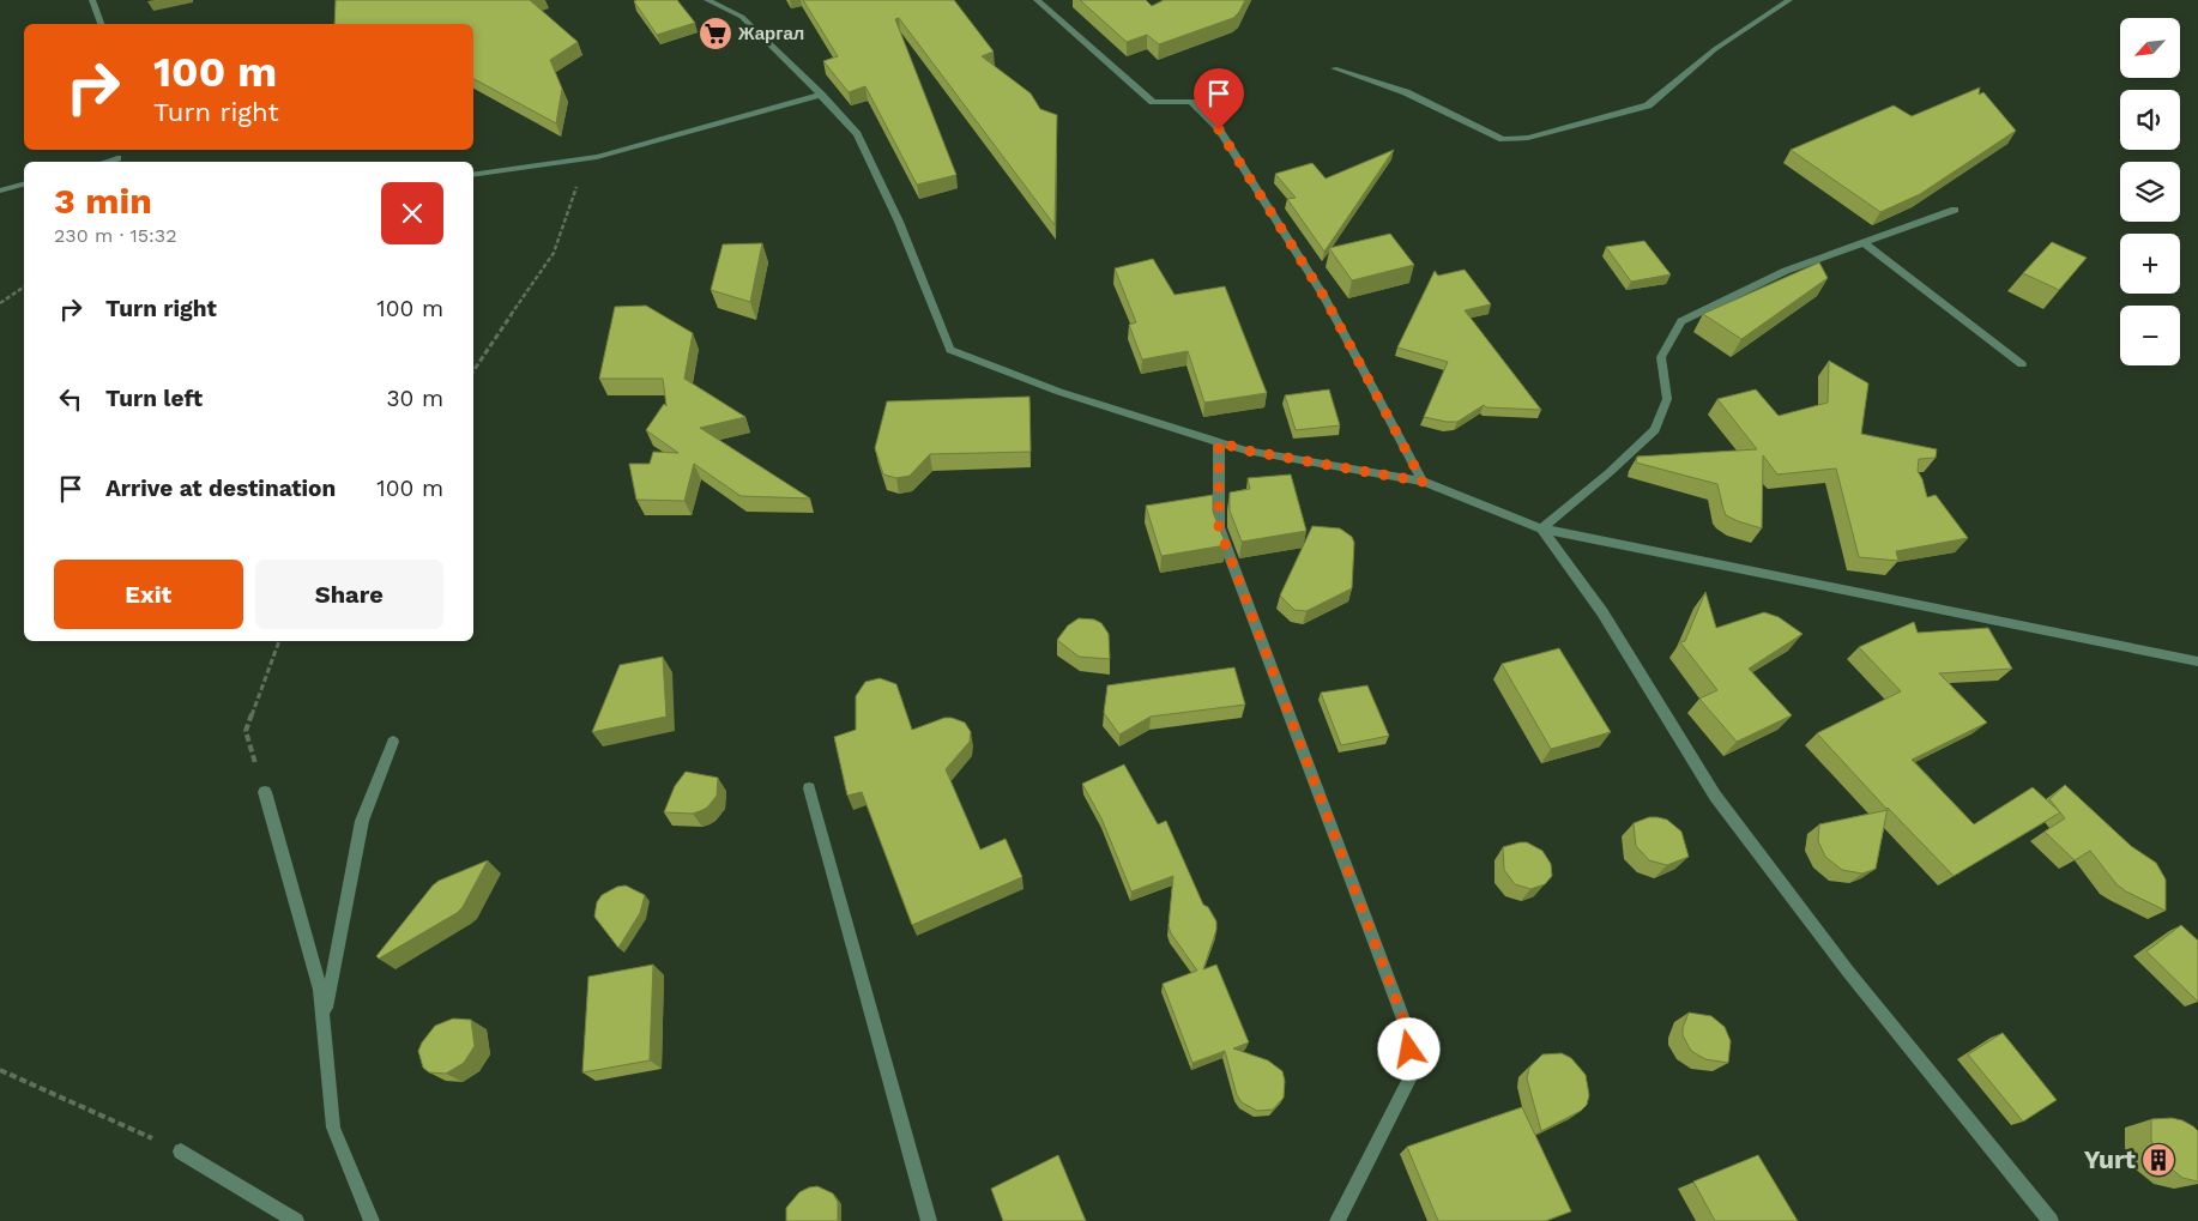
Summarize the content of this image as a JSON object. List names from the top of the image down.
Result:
{
  "places": {
    "supermarket": ["Жаргал"],
    "building": ["Yurt"]
  },
  "north": "bottom left",
  "page": {
    "map_buttons": ["+", "−"],
    "turn": ["100 m", "Turn right"],
    "heading": ["3 min", "230 m · 15:32"],
    "list": [
      {
        "name": "Turn right",
        "value": "100 m"
      },
      {
        "name": "Turn left",
        "value": "30 m"
      },
      {
        "name": "Arrive at destination",
        "value": "100 m"
      }
    ],
    "buttons": ["Exit", "Share"]
  }
}
